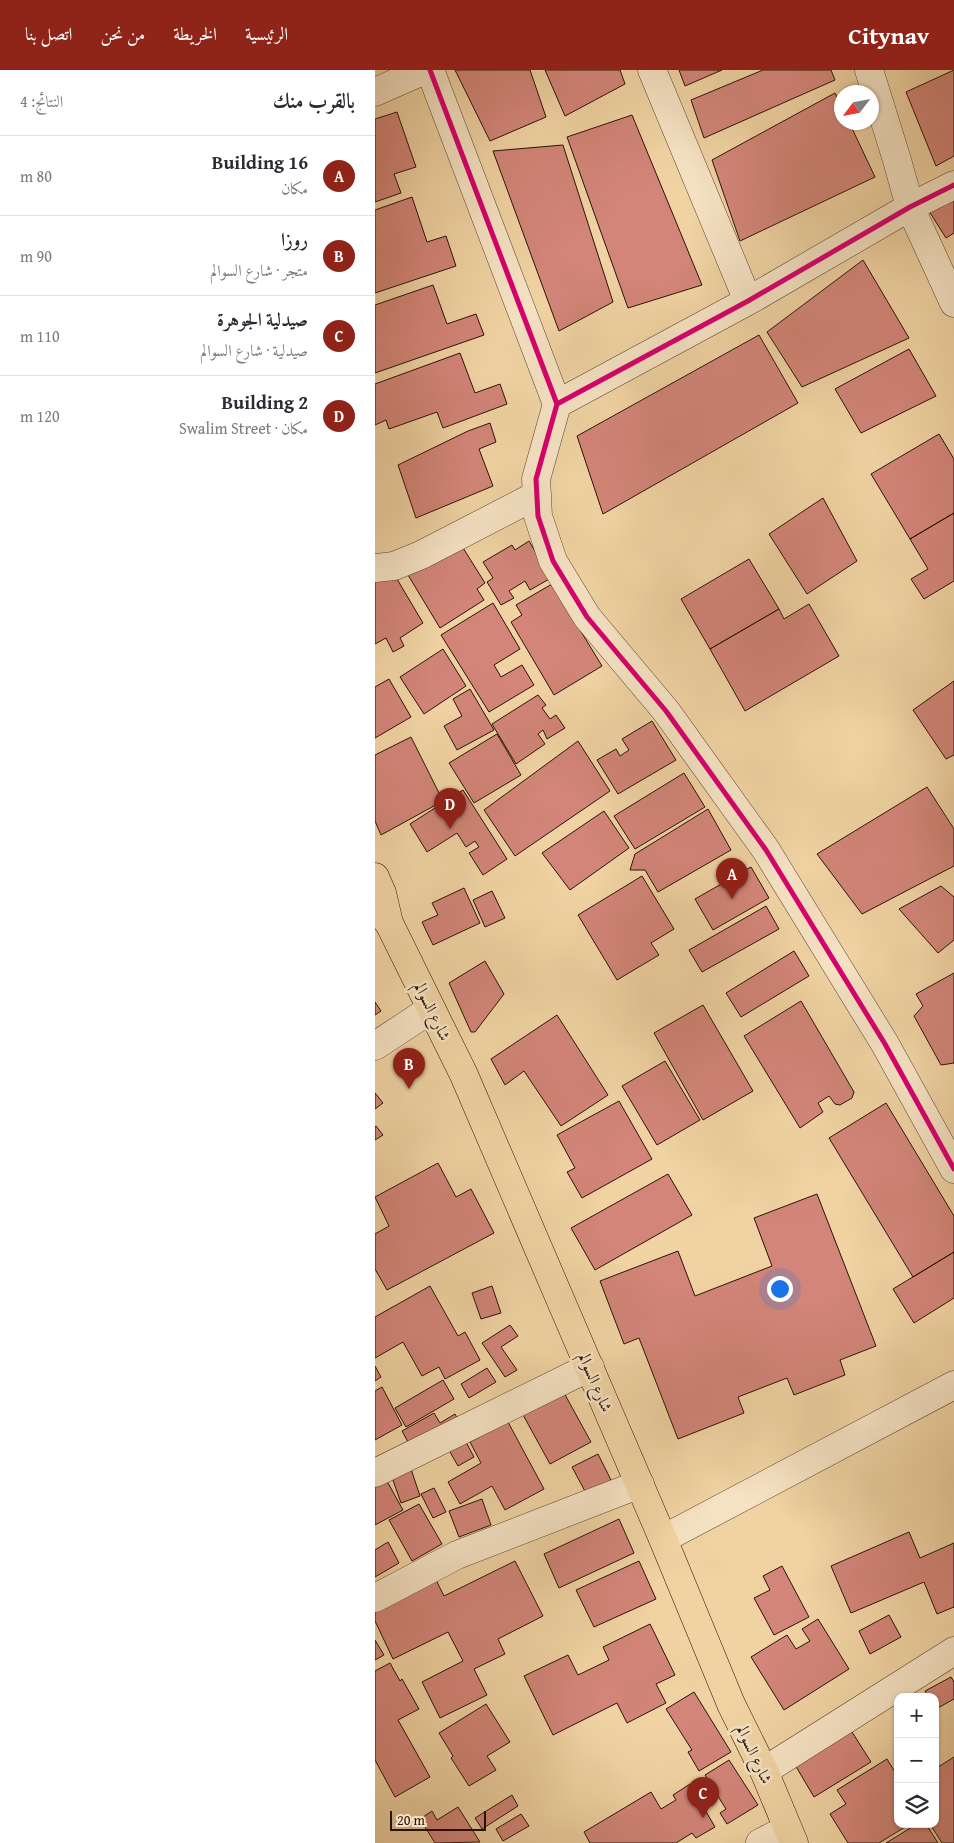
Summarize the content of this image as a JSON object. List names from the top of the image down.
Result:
{
  "streets": {
    "main road": ["شارع السوالم"]
  },
  "scale_bar": "20 m",
  "north": "bottom left",
  "page": {
    "header": "Citynav",
    "nav": [
      "الرئيسية",
      "الخريطة",
      "من نحن",
      "اتصل بنا"
    ],
    "heading": ["بالقرب منك", "النتائج: 4"],
    "list": [
      {
        "mark": "A",
        "name": "Building 16",
        "note": "مكان",
        "value": "80 m"
      },
      {
        "mark": "B",
        "name": "روزا",
        "note": "متجر · شارع السوالم",
        "value": "90 m"
      },
      {
        "mark": "C",
        "name": "صيدلية الجوهرة",
        "note": "صيدلية · شارع السوالم",
        "value": "110 m"
      },
      {
        "mark": "D",
        "name": "Building 2",
        "note": "مكان · Swalim Street",
        "value": "120 m"
      }
    ],
    "pins": [
      "D",
      "A",
      "B",
      "C"
    ],
    "map_buttons": ["+", "−"],
    "scale": "20 m"
  }
}
